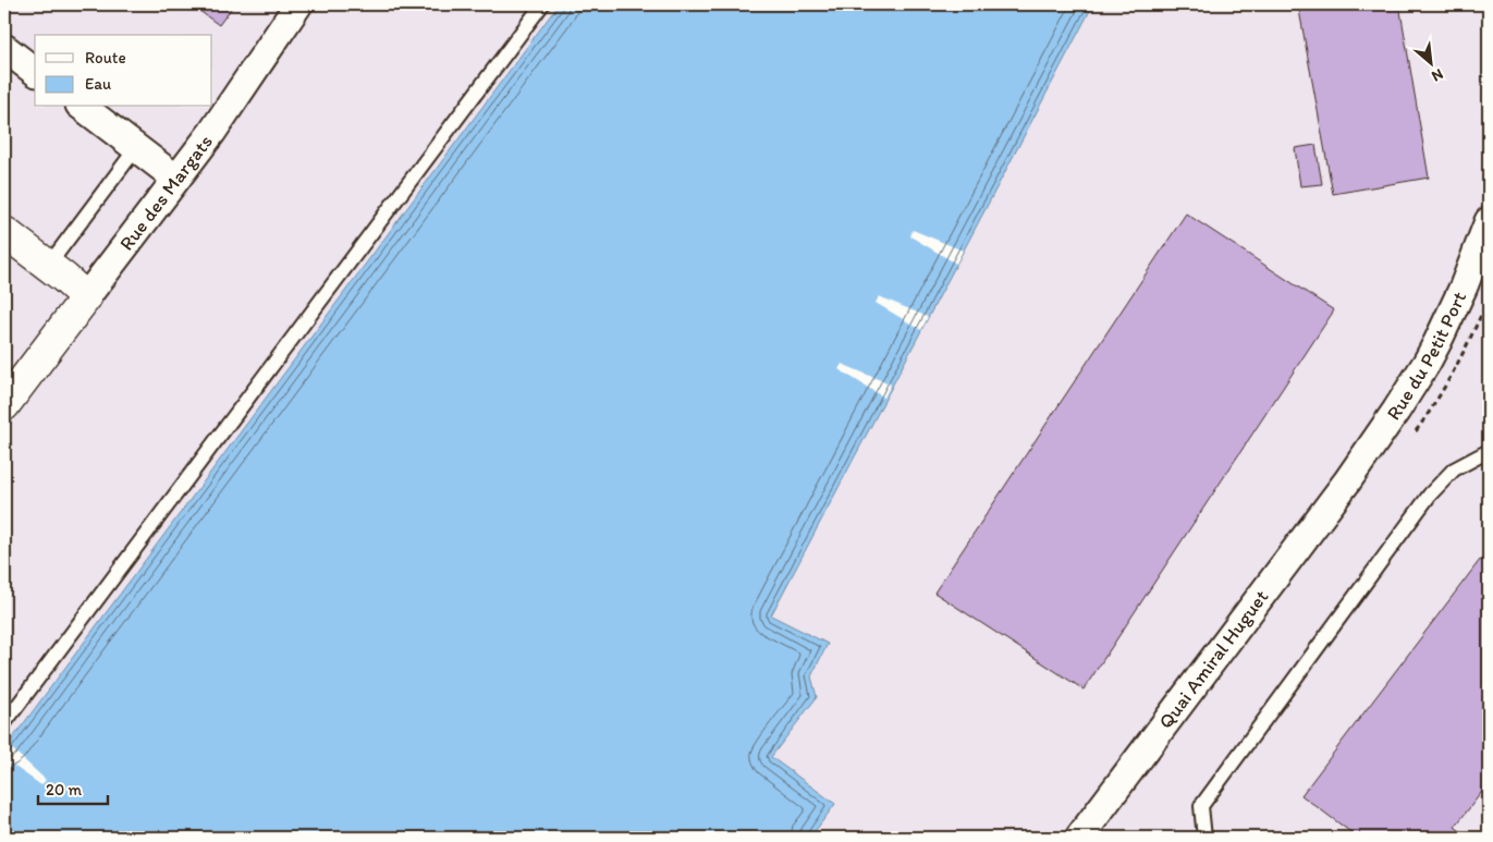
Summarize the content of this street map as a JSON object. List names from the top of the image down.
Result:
{
  "streets": {
    "street": ["Rue des Margats", "Rue du Petit Port", "Quai Amiral Huguet"]
  },
  "crossings": [
    ["Rue du Petit Port", "Quai Amiral Huguet"]
  ],
  "legend": ["Route", "Eau"],
  "scale_bar": "20 m",
  "north": "bottom right"
}
